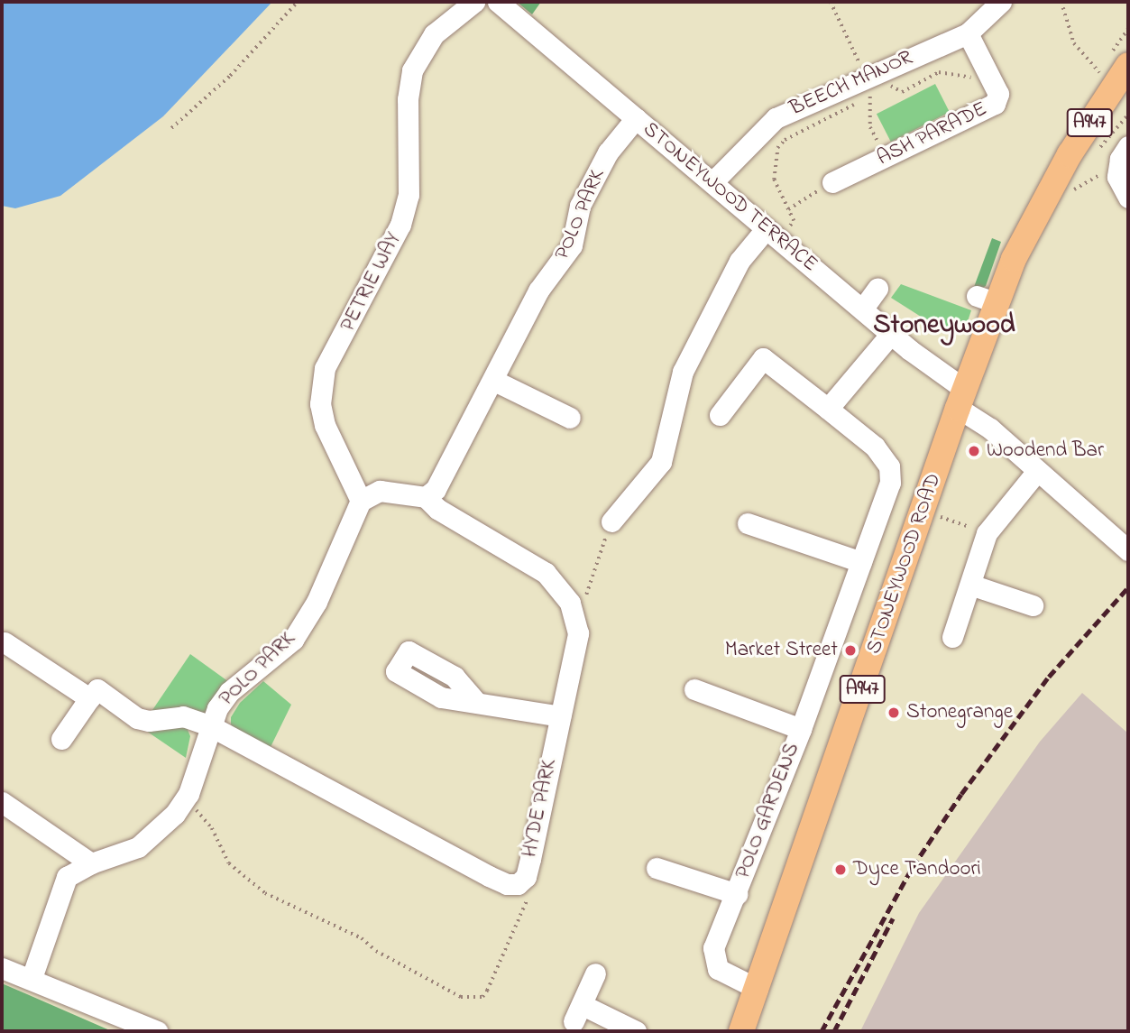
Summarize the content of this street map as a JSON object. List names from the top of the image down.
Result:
{
  "streets": {
    "main road": ["A947", "STONEYWOOD ROAD"],
    "street": [
      "BEECH MANOR",
      "ASH PARADE",
      "STONEYWOOD TERRACE",
      "POLO PARK",
      "PETRIE WAY",
      "HYDE PARK",
      "POLO GARDENS"
    ]
  },
  "crossings": [
    ["BEECH MANOR", "ASH PARADE"],
    ["BEECH MANOR", "STONEYWOOD TERRACE"],
    ["A947", "STONEYWOOD TERRACE"],
    ["A947", "STONEYWOOD ROAD"],
    ["A947", "POLO GARDENS"],
    ["STONEYWOOD TERRACE", "POLO PARK"],
    ["STONEYWOOD TERRACE", "STONEYWOOD ROAD"],
    ["POLO PARK", "PETRIE WAY"],
    ["POLO PARK", "HYDE PARK"],
    ["STONEYWOOD ROAD", "POLO GARDENS"]
  ],
  "districts": ["Stoneywood"],
  "places": [
    "Woodend Bar",
    "Market Street",
    "Stonegrange",
    "Dyce Tandoori"
  ]
}
